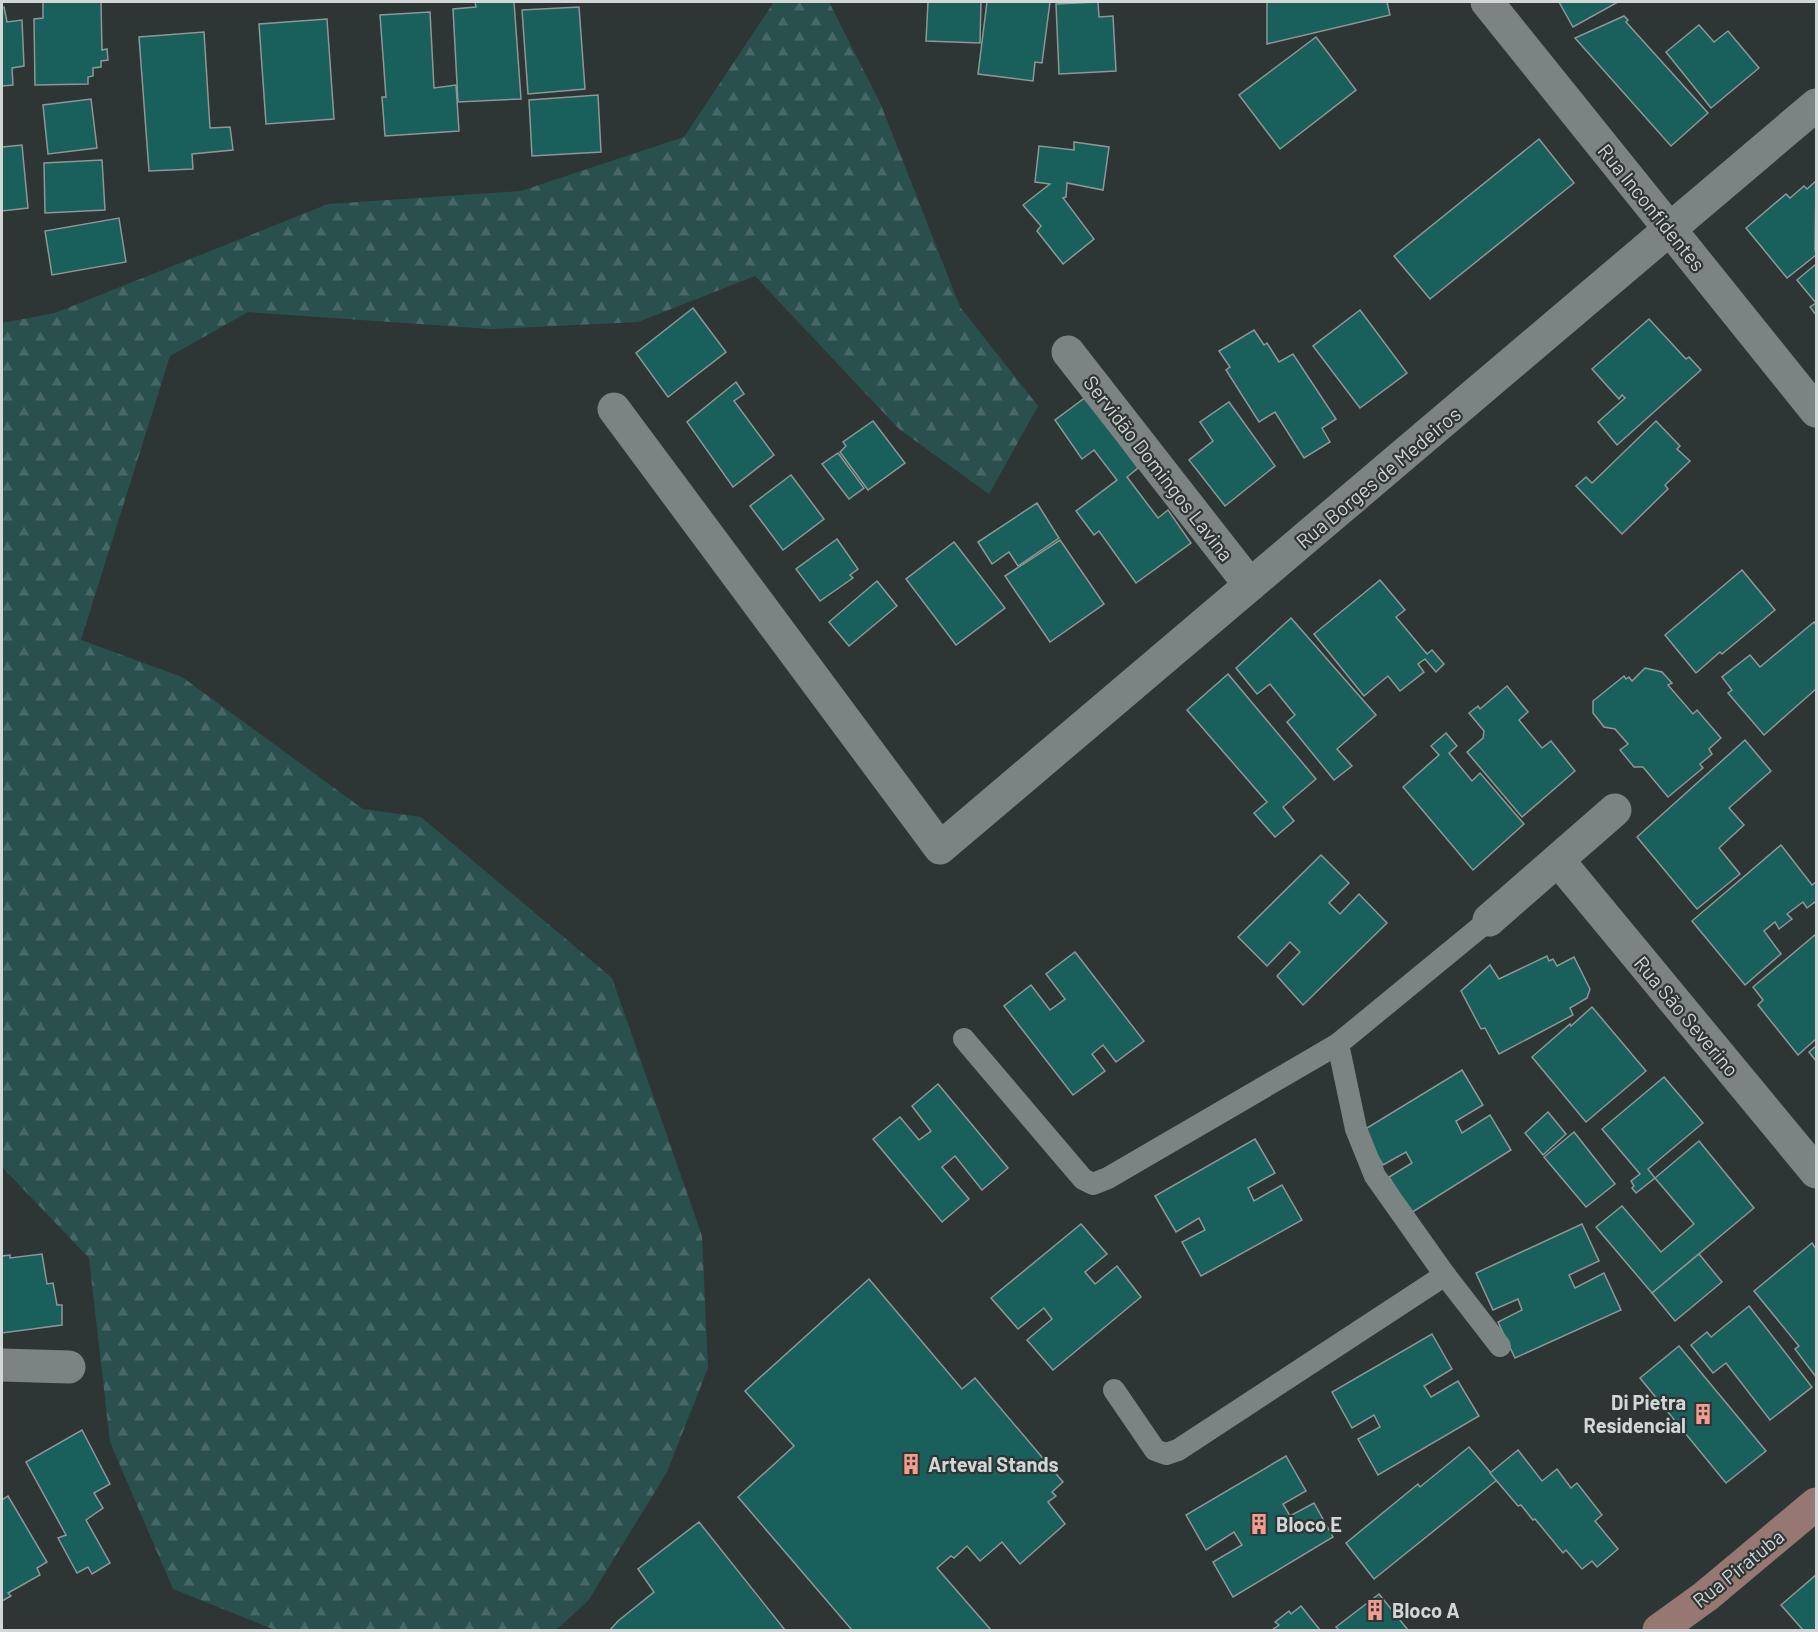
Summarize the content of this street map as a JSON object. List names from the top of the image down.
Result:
{
  "streets": {
    "main road": ["Rua Piratuba"],
    "street": [
      "Rua Inconfidentes",
      "Servidão Domingos Lavina",
      "Rua Borges de Medeiros",
      "Rua São Severino"
    ]
  },
  "crossings": [
    ["Rua Inconfidentes", "Rua Borges de Medeiros"],
    ["Servidão Domingos Lavina", "Rua Borges de Medeiros"]
  ],
  "places": {
    "building": [
      "Di Pietra Residencial",
      "Arteval Stands",
      "Bloco E",
      "Bloco A"
    ]
  }
}
